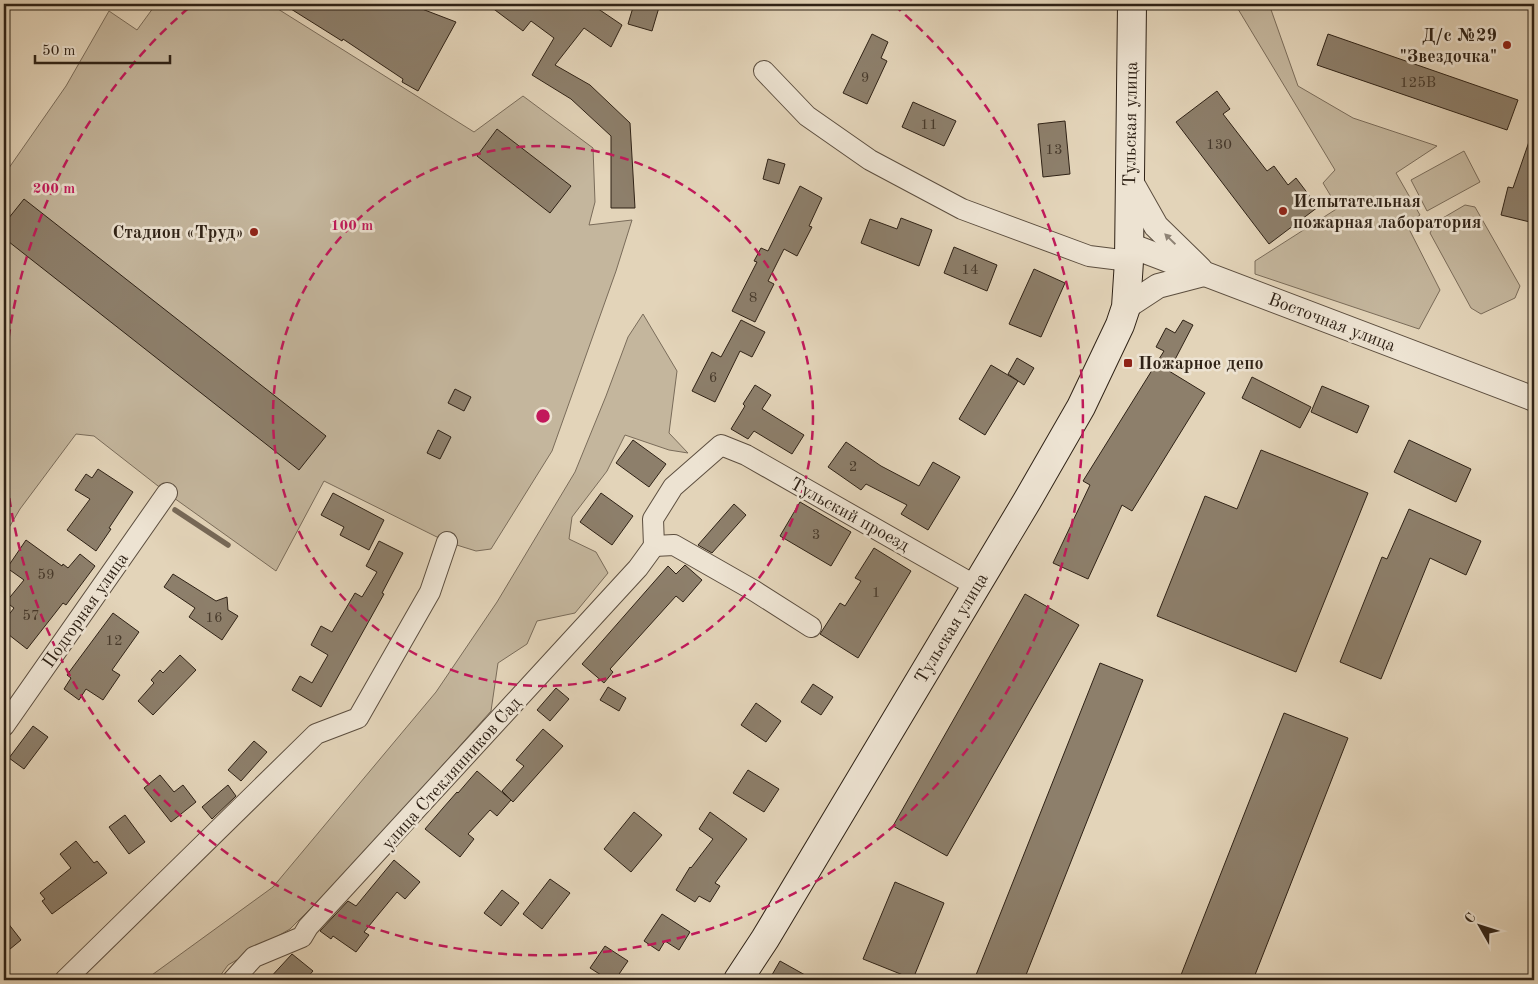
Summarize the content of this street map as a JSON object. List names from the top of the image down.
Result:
{
  "streets": {
    "main road": ["Тульская улица"],
    "street": [
      "Восточная улица",
      "Тульский проезд",
      "Подгорная улица",
      "улица Стеклянников Сад"
    ]
  },
  "crossings": [
    ["Тульская улица", "Восточная улица"],
    ["Тульская улица", "Тульский проезд"],
    ["Тульский проезд", "улица Стеклянников Сад"]
  ],
  "places": {
    "other": ["Д/с №29 \"Звездочка\"", "Испытательная пожарная лаборатория", "Стадион «Труд»"],
    "transit": ["Пожарное депо"]
  },
  "house_numbers": [
    "9",
    "125В",
    "11",
    "130",
    "13",
    "14",
    "8",
    "6",
    "2",
    "3",
    "59",
    "1",
    "57",
    "16",
    "12"
  ],
  "scale_bar": "50 m",
  "north": "top left",
  "rings": ["200 m", "100 m"]
}
